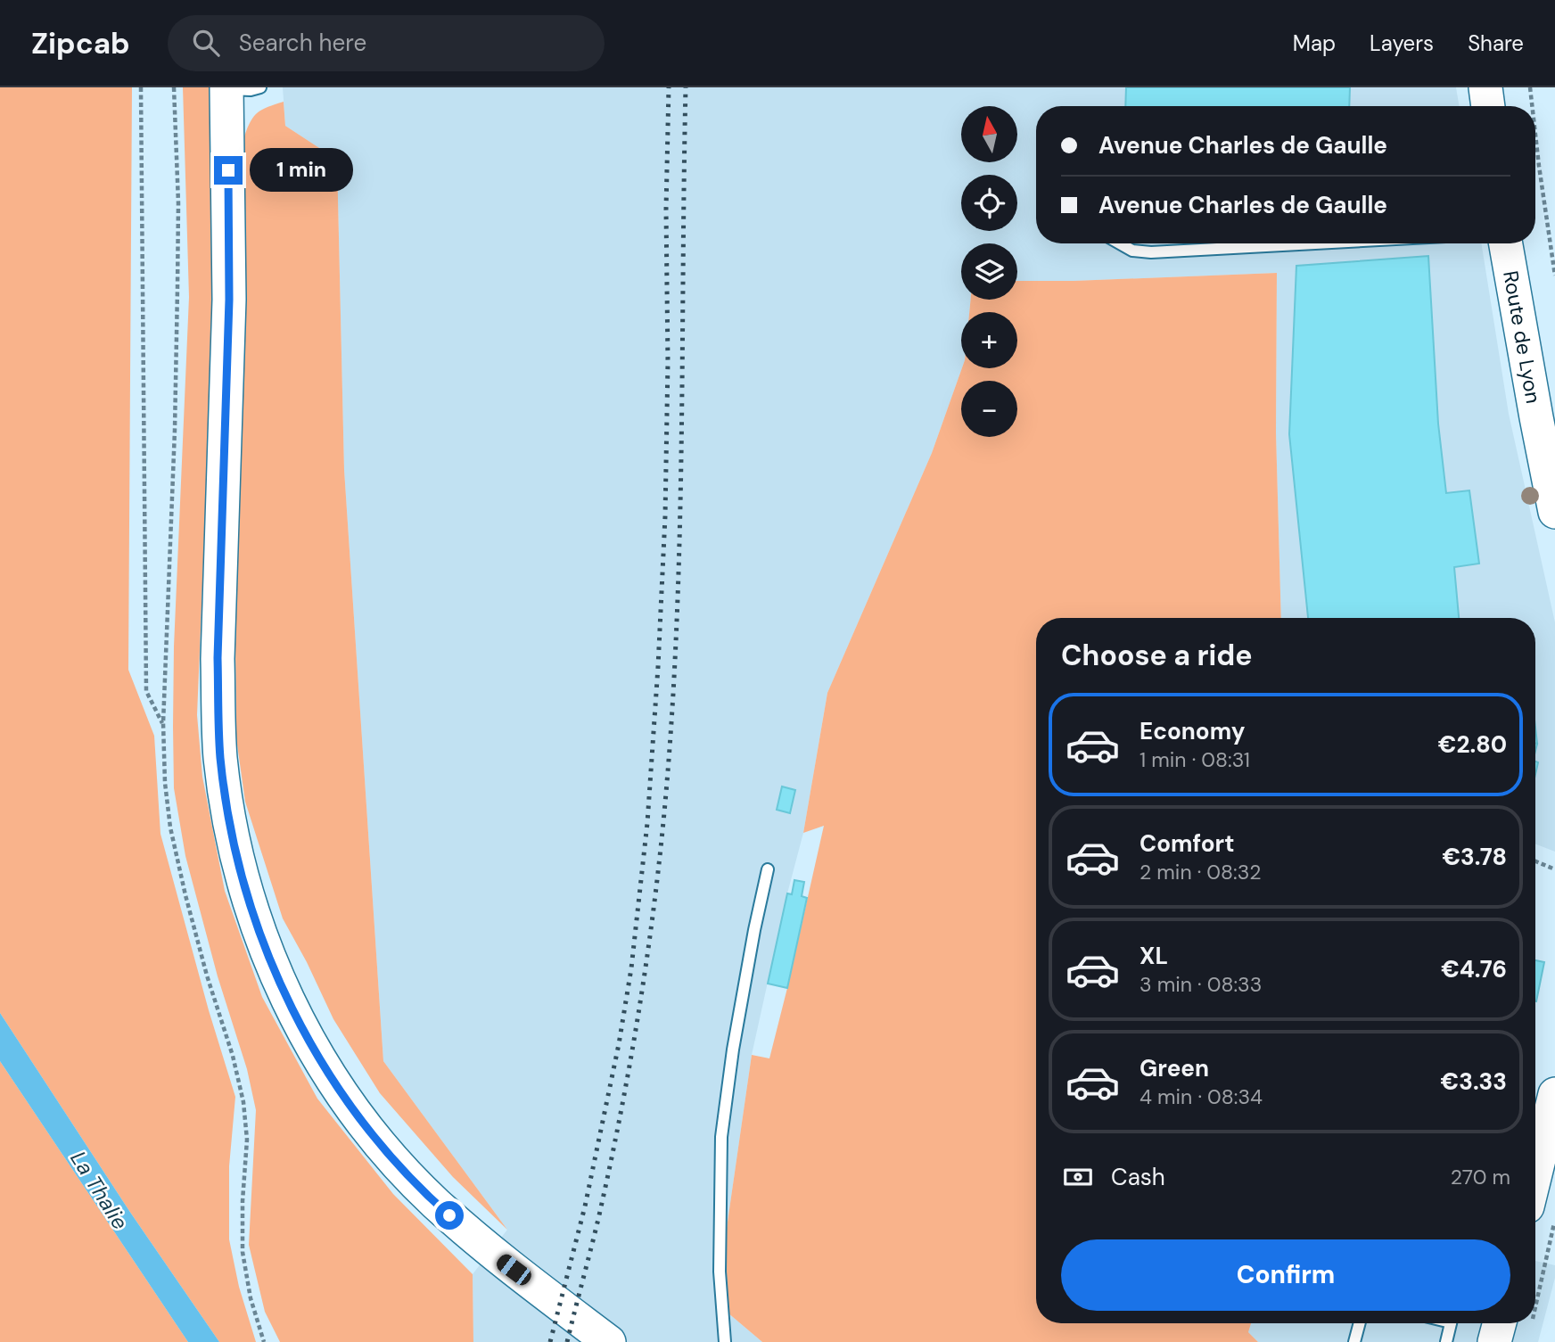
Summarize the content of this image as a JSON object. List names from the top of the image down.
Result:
{
  "streets": {
    "main road": ["Route de Lyon"]
  },
  "water": ["La Thalie"],
  "north": "top",
  "page": {
    "header": "Zipcab",
    "search": "Search here",
    "nav": ["Map", "Layers", "Share"],
    "map_buttons": ["+", "−"],
    "banner": ["Avenue Charles de Gaulle", "Avenue Charles de Gaulle"],
    "bubble": "1 min",
    "heading": "Choose a ride",
    "list": [
      {
        "name": "Economy",
        "note": "1 min · 08:31",
        "value": "€2.80"
      },
      {
        "name": "Comfort",
        "note": "2 min · 08:32",
        "value": "€3.78"
      },
      {
        "name": "XL",
        "note": "3 min · 08:33",
        "value": "€4.76"
      },
      {
        "name": "Green",
        "note": "4 min · 08:34",
        "value": "€3.33"
      }
    ],
    "pay": ["Cash", "270 m"],
    "buttons": "Confirm"
  }
}
